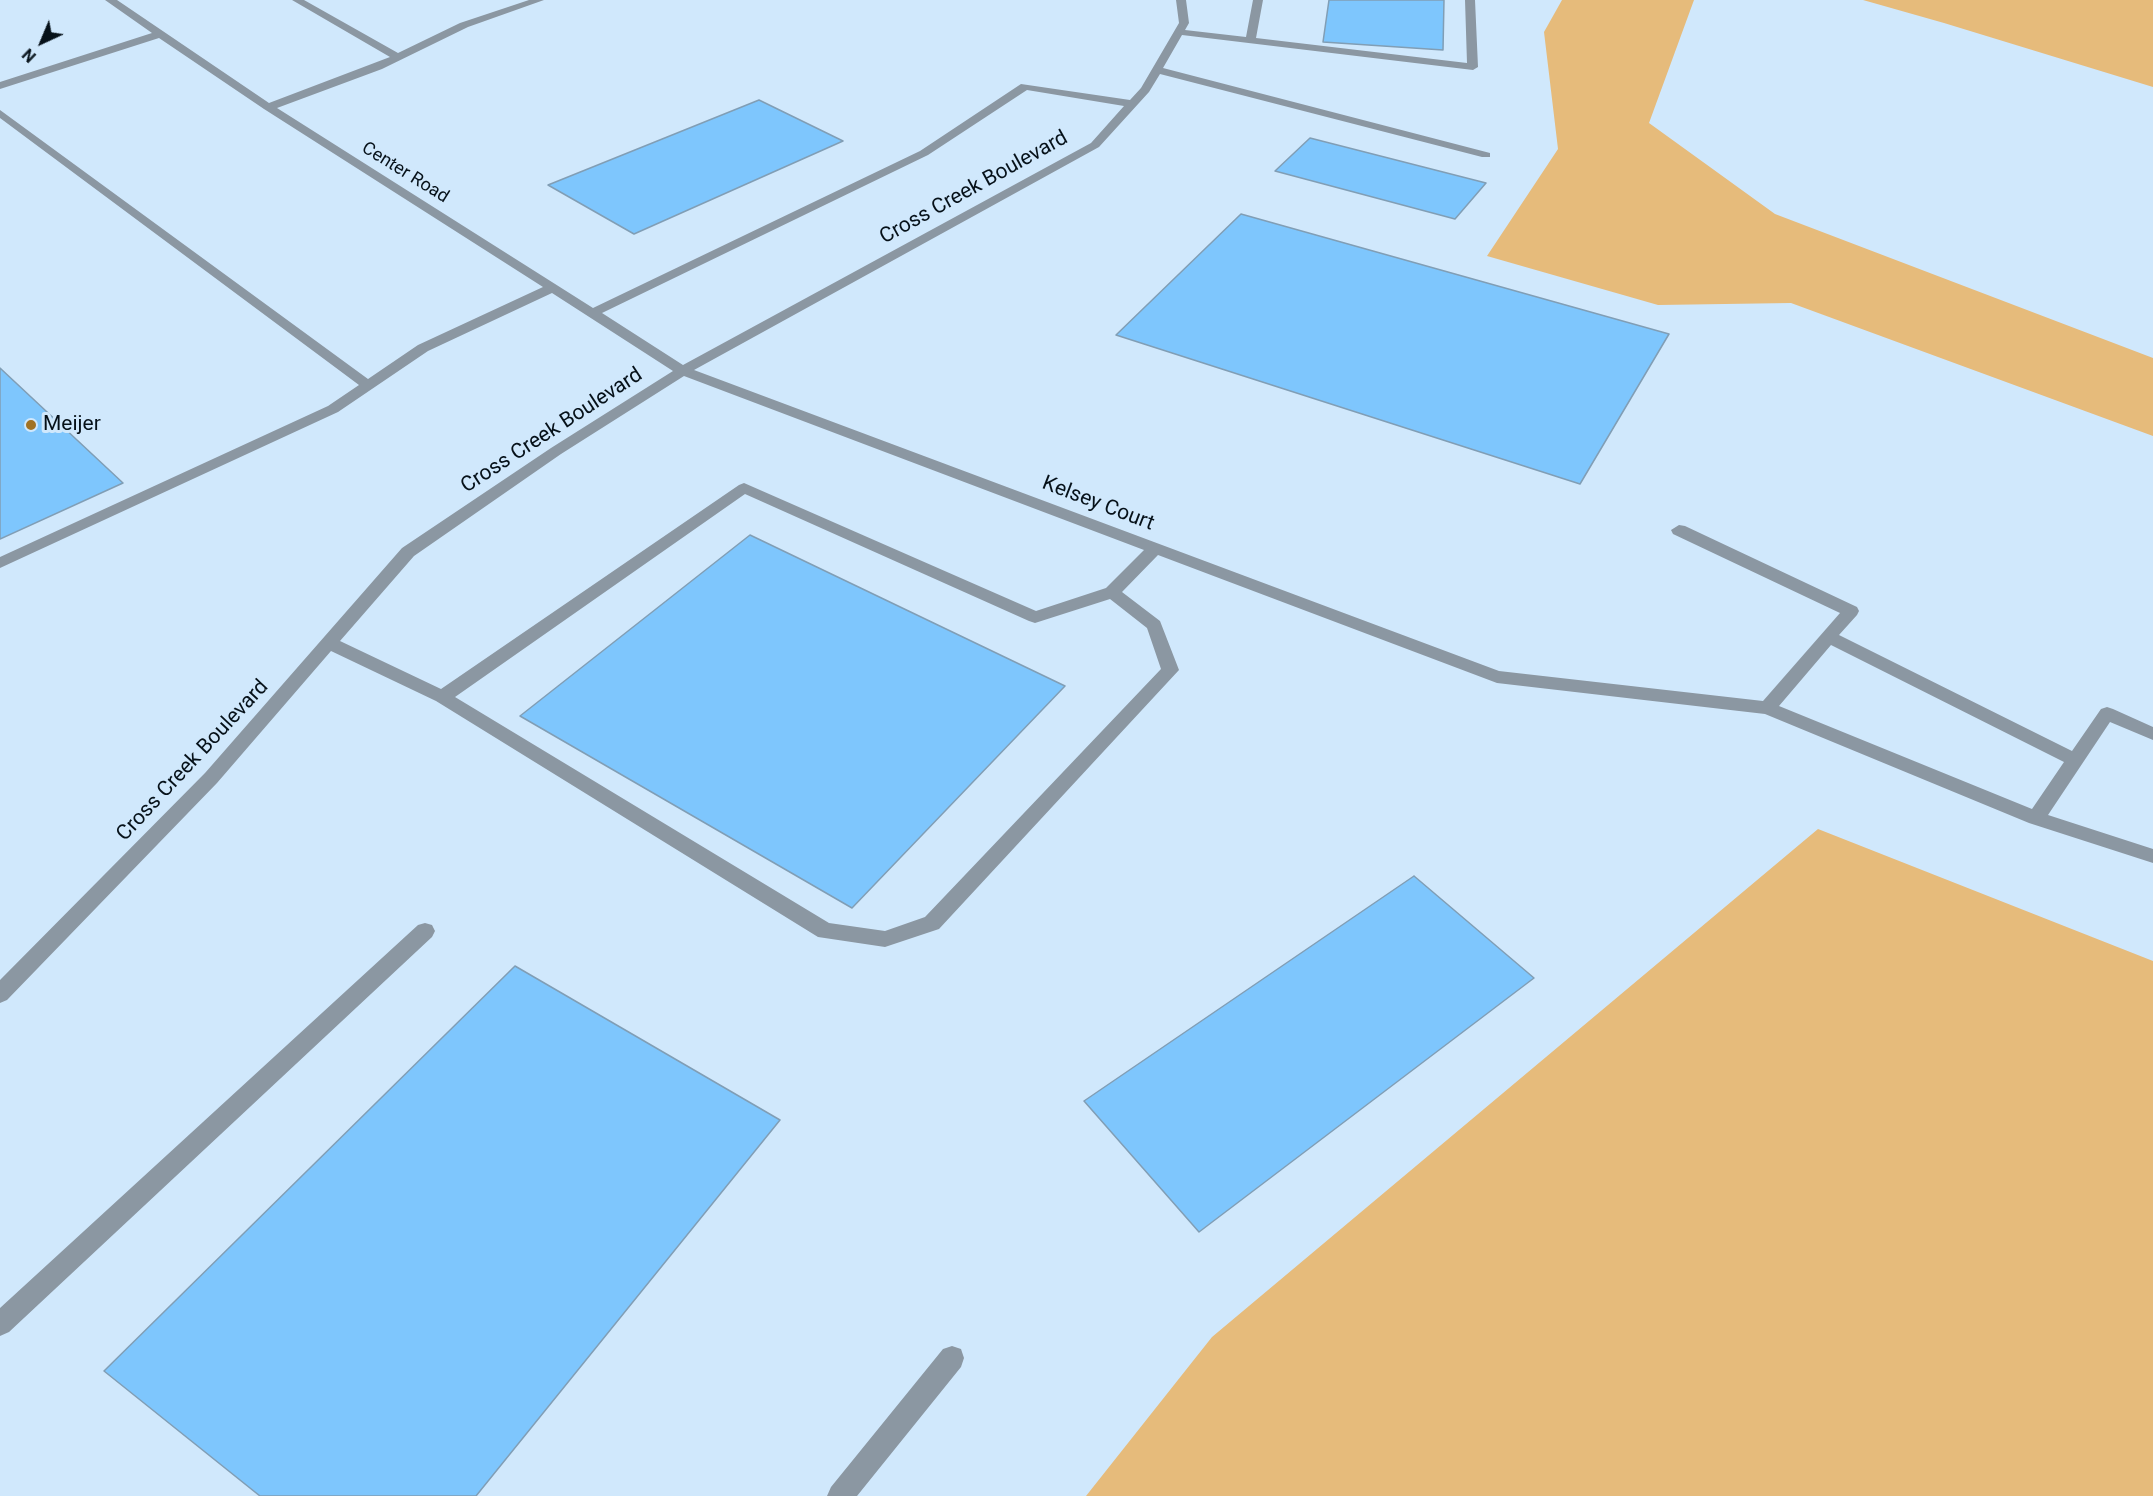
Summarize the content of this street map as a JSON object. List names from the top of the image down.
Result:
{
  "streets": {
    "street": ["Center Road", "Cross Creek Boulevard", "Kelsey Court"]
  },
  "crossings": [
    ["Center Road", "Cross Creek Boulevard"],
    ["Center Road", "Kelsey Court"],
    ["Cross Creek Boulevard", "Kelsey Court"]
  ],
  "places": ["Meijer"],
  "north": "bottom left"
}
